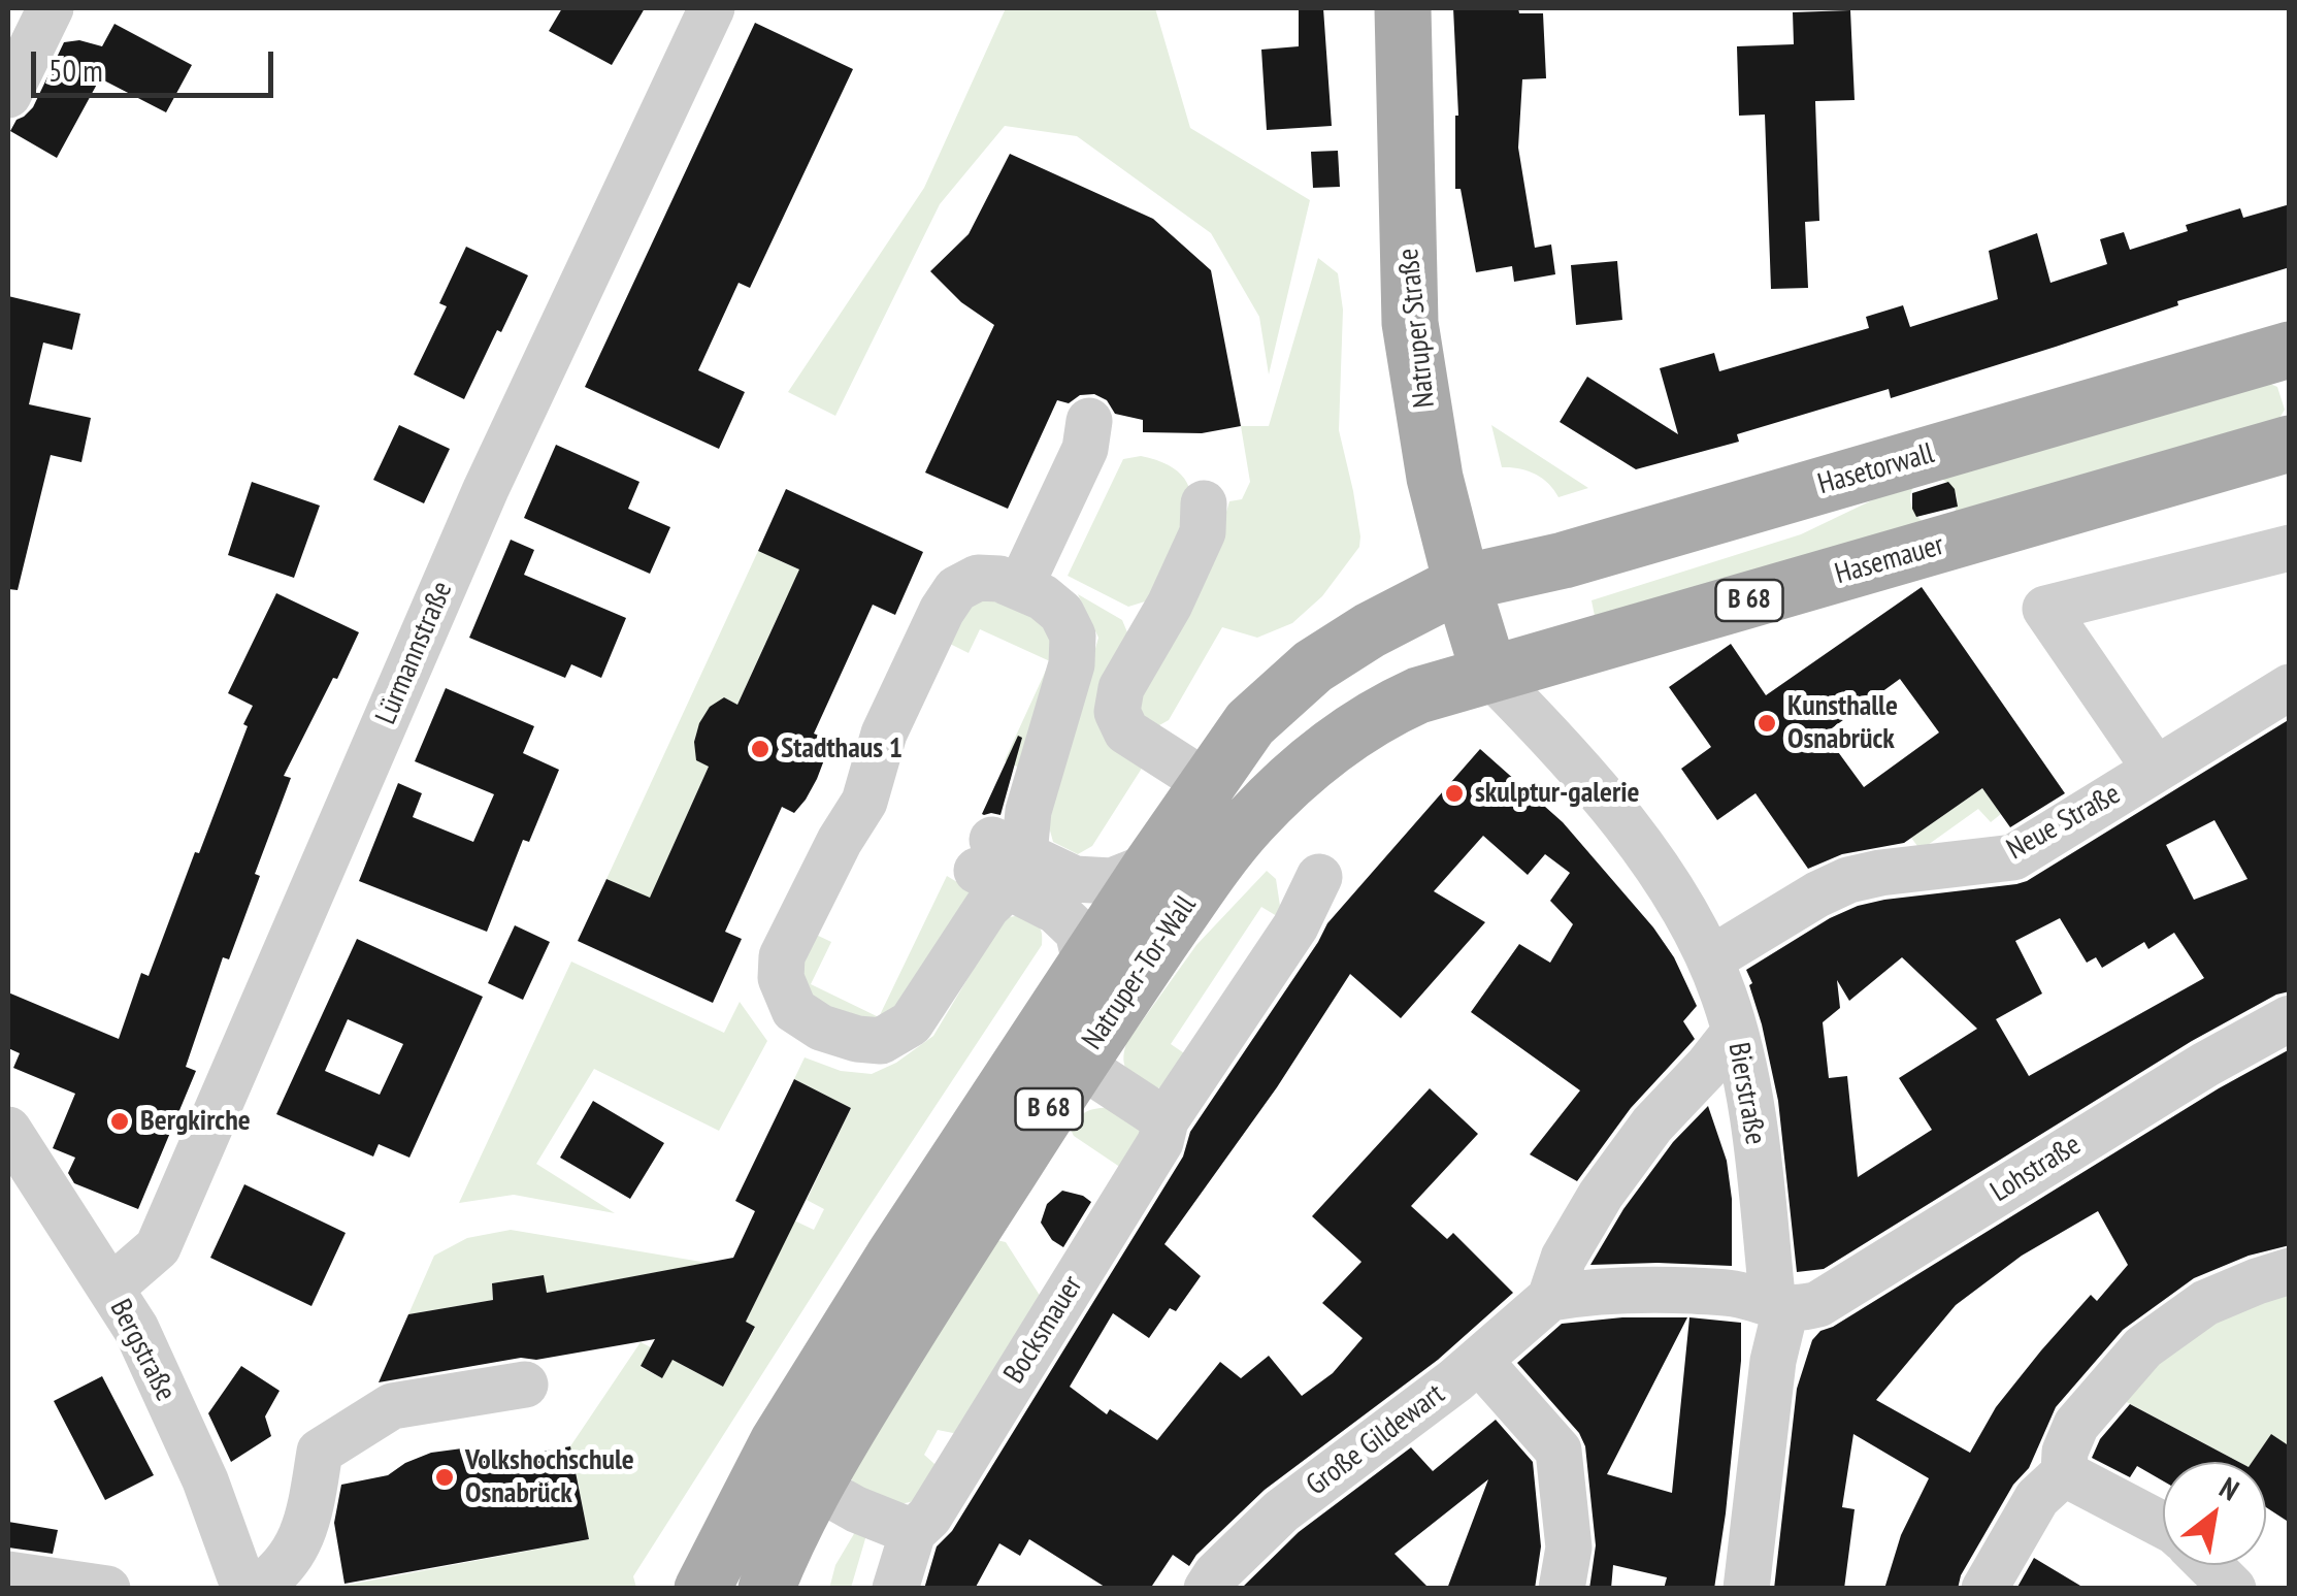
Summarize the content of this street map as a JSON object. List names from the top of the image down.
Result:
{
  "streets": {
    "main road": [
      "Natruper Straße",
      "Hasetorwall",
      "Hasemauer",
      "B 68",
      "Natruper-Tor-Wall"
    ],
    "street": [
      "Lürmannstraße",
      "Neue Straße",
      "Bierstraße",
      "Lohstraße",
      "Bocksmauer",
      "Bergstraße",
      "Große Gildewart"
    ]
  },
  "crossings": [
    ["Natruper Straße", "Hasetorwall"],
    ["Natruper Straße", "Hasemauer"],
    ["Natruper Straße", "Natruper-Tor-Wall"],
    ["Natruper Straße", "Bierstraße"],
    ["Hasetorwall", "Natruper-Tor-Wall"],
    ["Hasemauer", "Natruper-Tor-Wall"],
    ["Hasemauer", "Bierstraße"],
    ["Lürmannstraße", "Bergstraße"],
    ["Neue Straße", "Bierstraße"],
    ["Natruper-Tor-Wall", "Bierstraße"],
    ["Bierstraße", "Lohstraße"],
    ["Bierstraße", "Große Gildewart"]
  ],
  "places": [
    "Kunsthalle Osnabrück",
    "Stadthaus 1",
    "skulptur-galerie",
    "Bergkirche",
    "Volkshochschule Osnabrück"
  ],
  "scale_bar": "50 m",
  "north": "top right"
}
